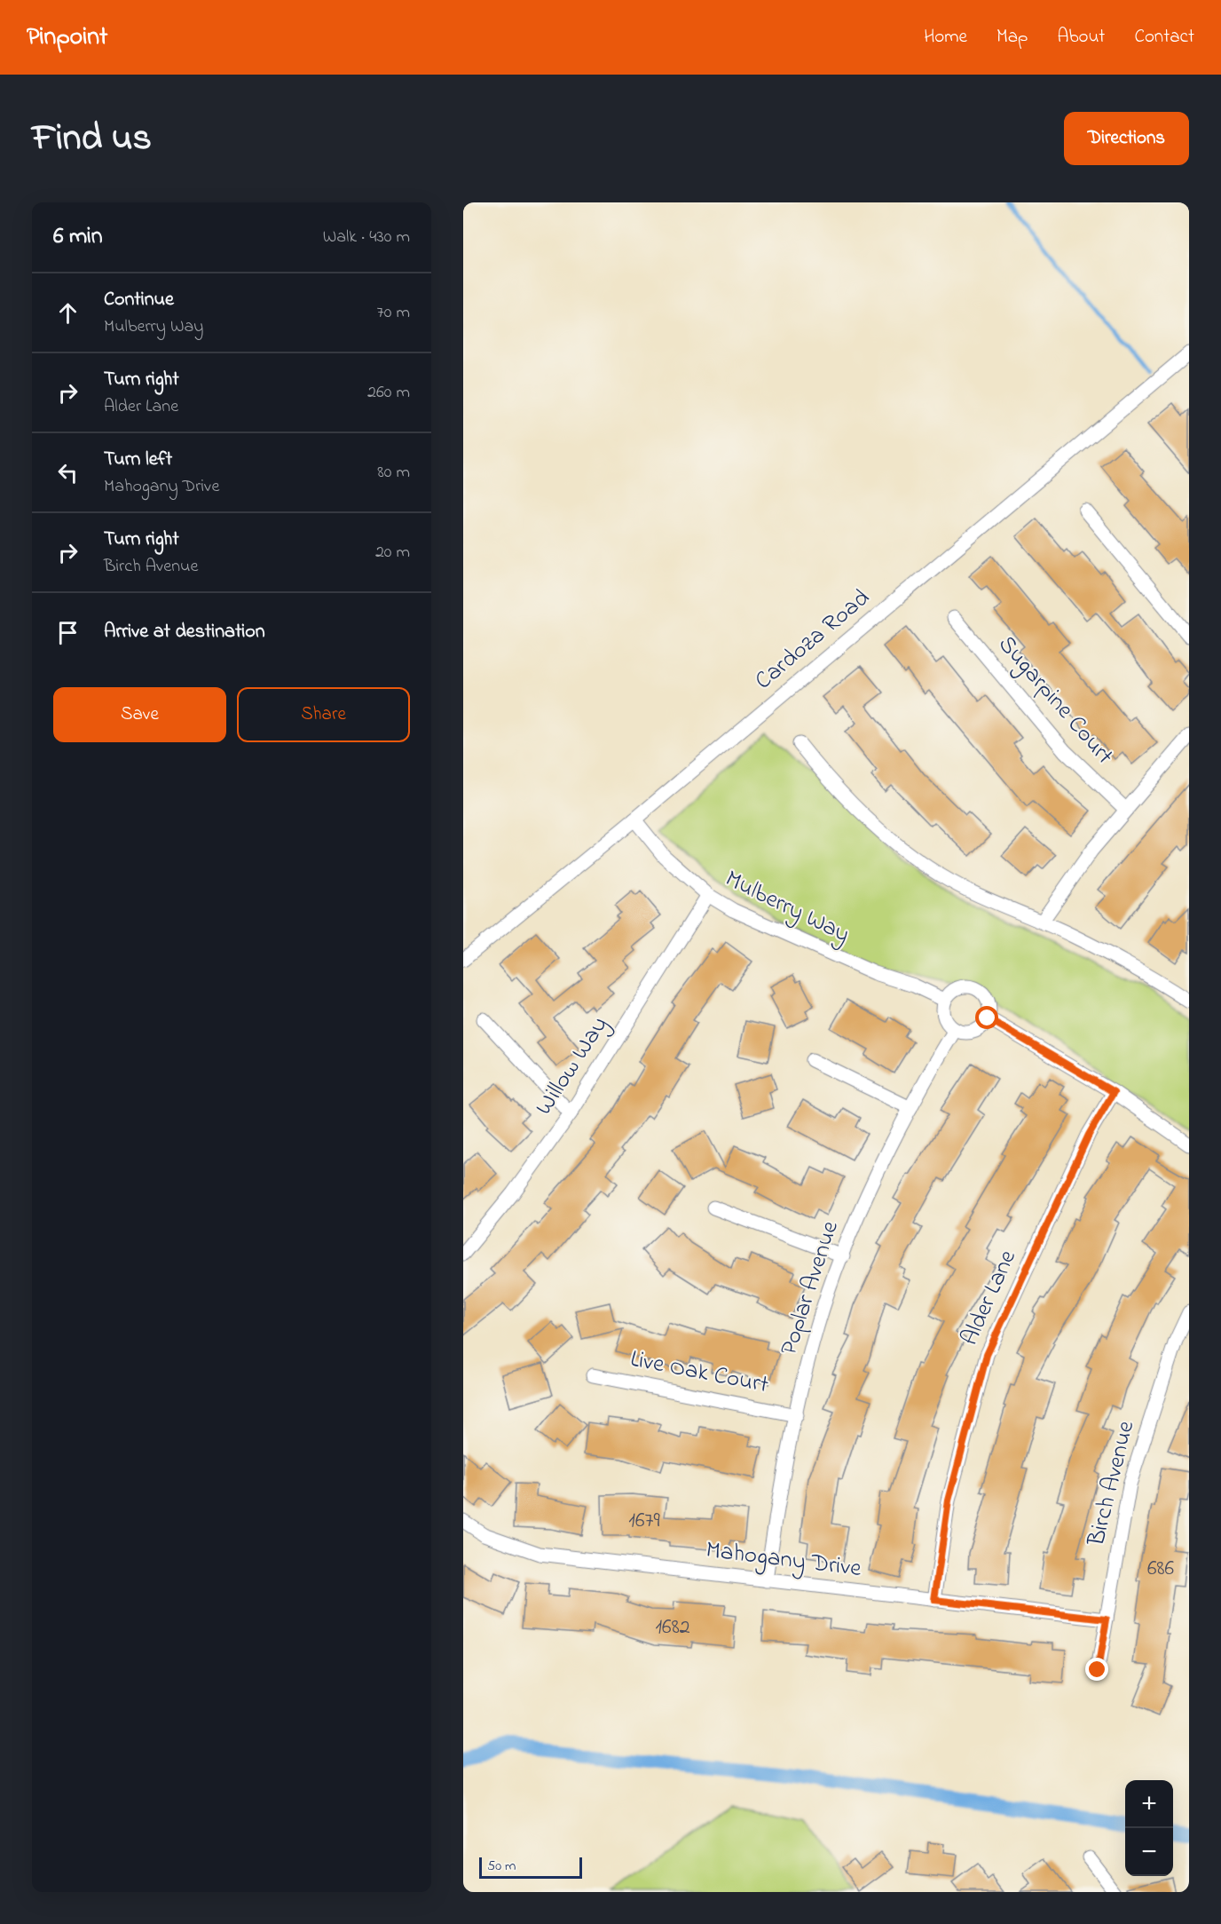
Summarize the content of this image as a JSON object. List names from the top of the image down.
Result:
{
  "streets": {
    "street": [
      "Cardoza Road",
      "Sugarpine Court",
      "Mulberry Way",
      "Willow Way",
      "Poplar Avenue",
      "Alder Lane",
      "Live Oak Court",
      "Birch Avenue",
      "Mahogany Drive"
    ]
  },
  "crossings": [
    ["Cardoza Road", "Mulberry Way"],
    ["Mulberry Way", "Willow Way"],
    ["Mulberry Way", "Poplar Avenue"],
    ["Poplar Avenue", "Live Oak Court"],
    ["Poplar Avenue", "Mahogany Drive"],
    ["Alder Lane", "Mahogany Drive"],
    ["Birch Avenue", "Mahogany Drive"]
  ],
  "house_numbers": ["1679", "686", "1682"],
  "scale_bar": "50 m",
  "page": {
    "header": "Pinpoint",
    "nav": [
      "Home",
      "Map",
      "About",
      "Contact"
    ],
    "title": "Find us",
    "buttons": [
      "Directions",
      ["Save", "Share"]
    ],
    "heading": ["6 min", "Walk · 430 m"],
    "list": [
      ["Continue", "Mulberry Way", "70 m"],
      ["Turn right", "Alder Lane", "260 m"],
      ["Turn left", "Mahogany Drive", "80 m"],
      ["Turn right", "Birch Avenue", "20 m"],
      "Arrive at destination"
    ],
    "map_buttons": ["+", "−"],
    "scale": "50 m"
  }
}
